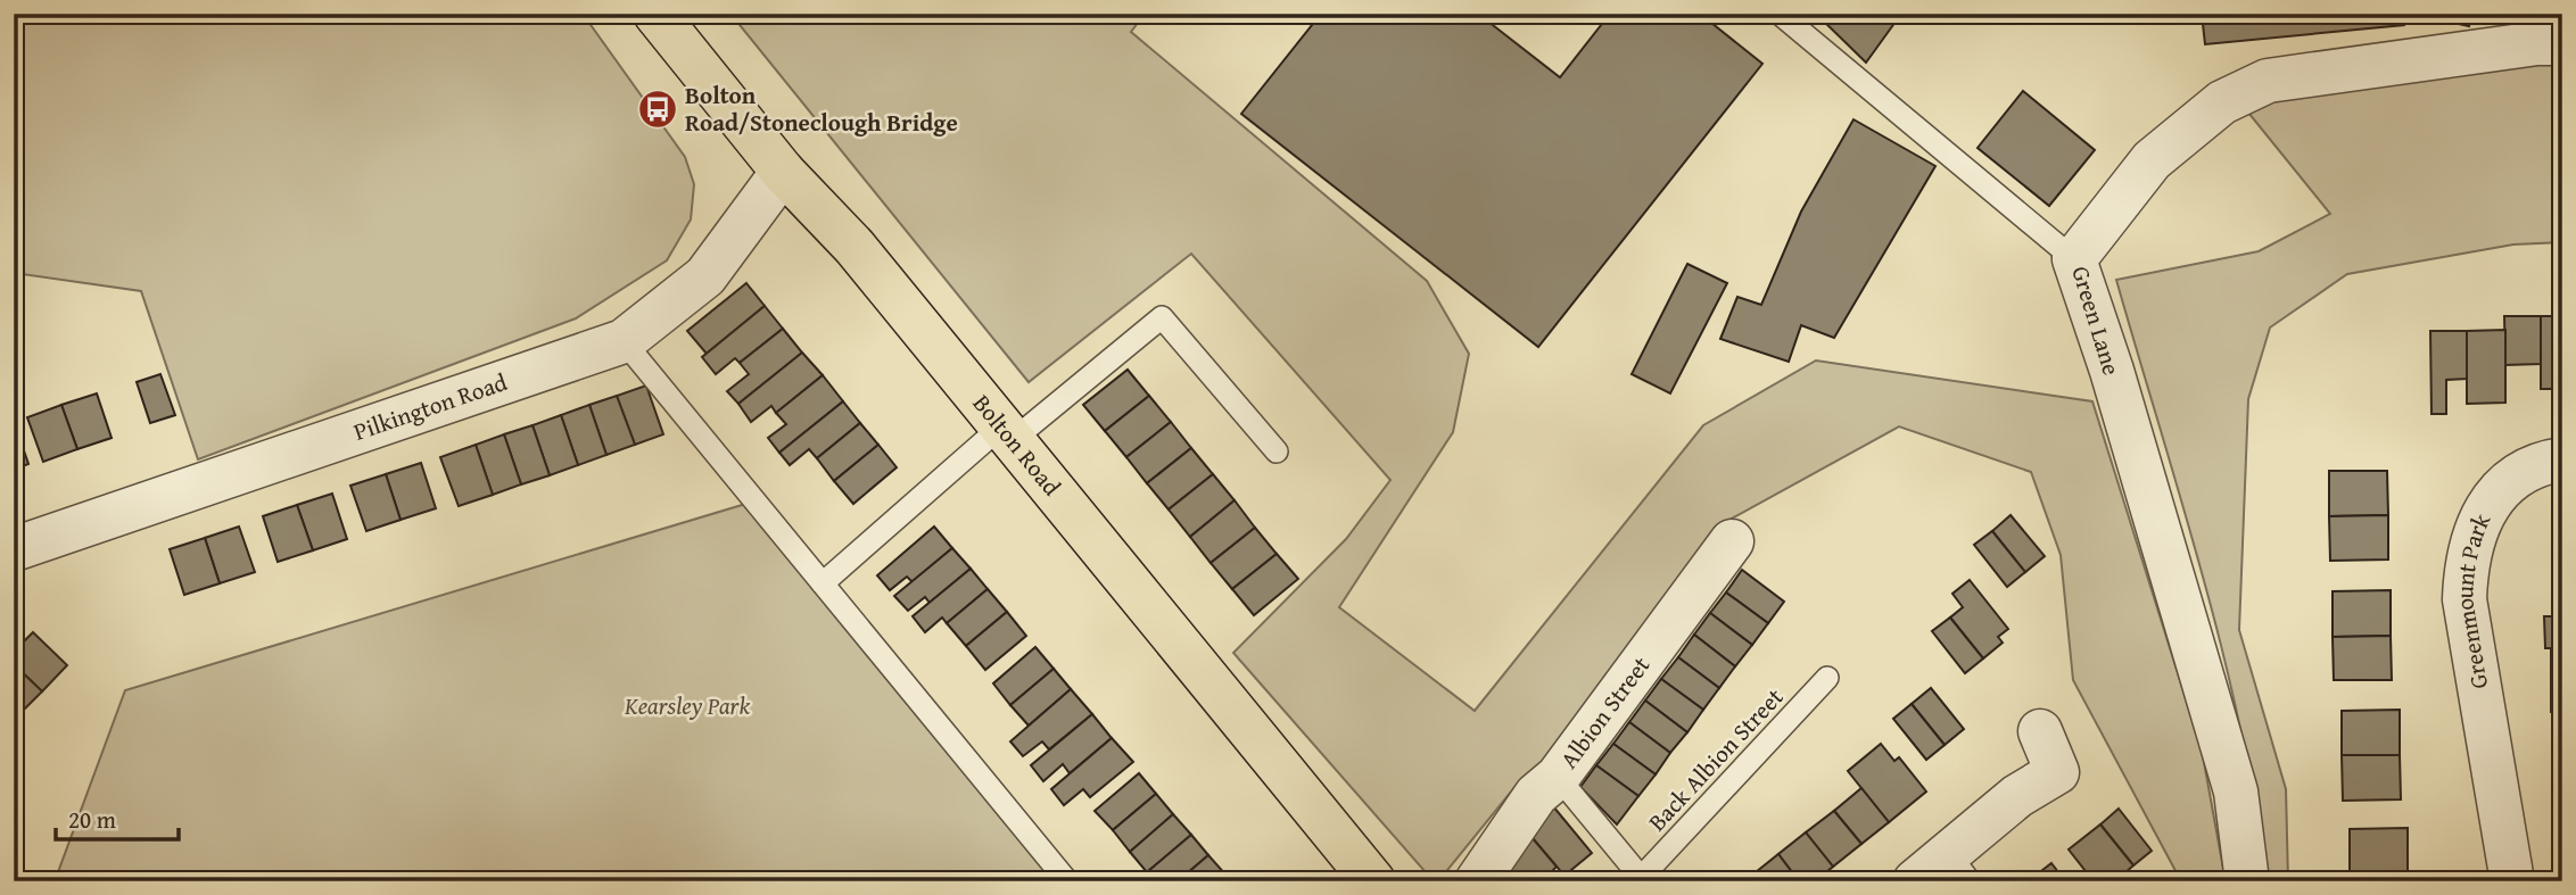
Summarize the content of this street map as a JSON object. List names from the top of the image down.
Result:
{
  "streets": {
    "main road": ["Bolton Road"],
    "street": [
      "Green Lane",
      "Pilkington Road",
      "Greenmount Park",
      "Albion Street"
    ],
    "lane": ["Back Albion Street"]
  },
  "crossings": [
    ["Pilkington Road", "Bolton Road"]
  ],
  "parks": ["Kearsley Park"],
  "places": {
    "bus stop": ["Bolton Road/Stoneclough Bridge"]
  },
  "scale_bar": "20 m"
}
